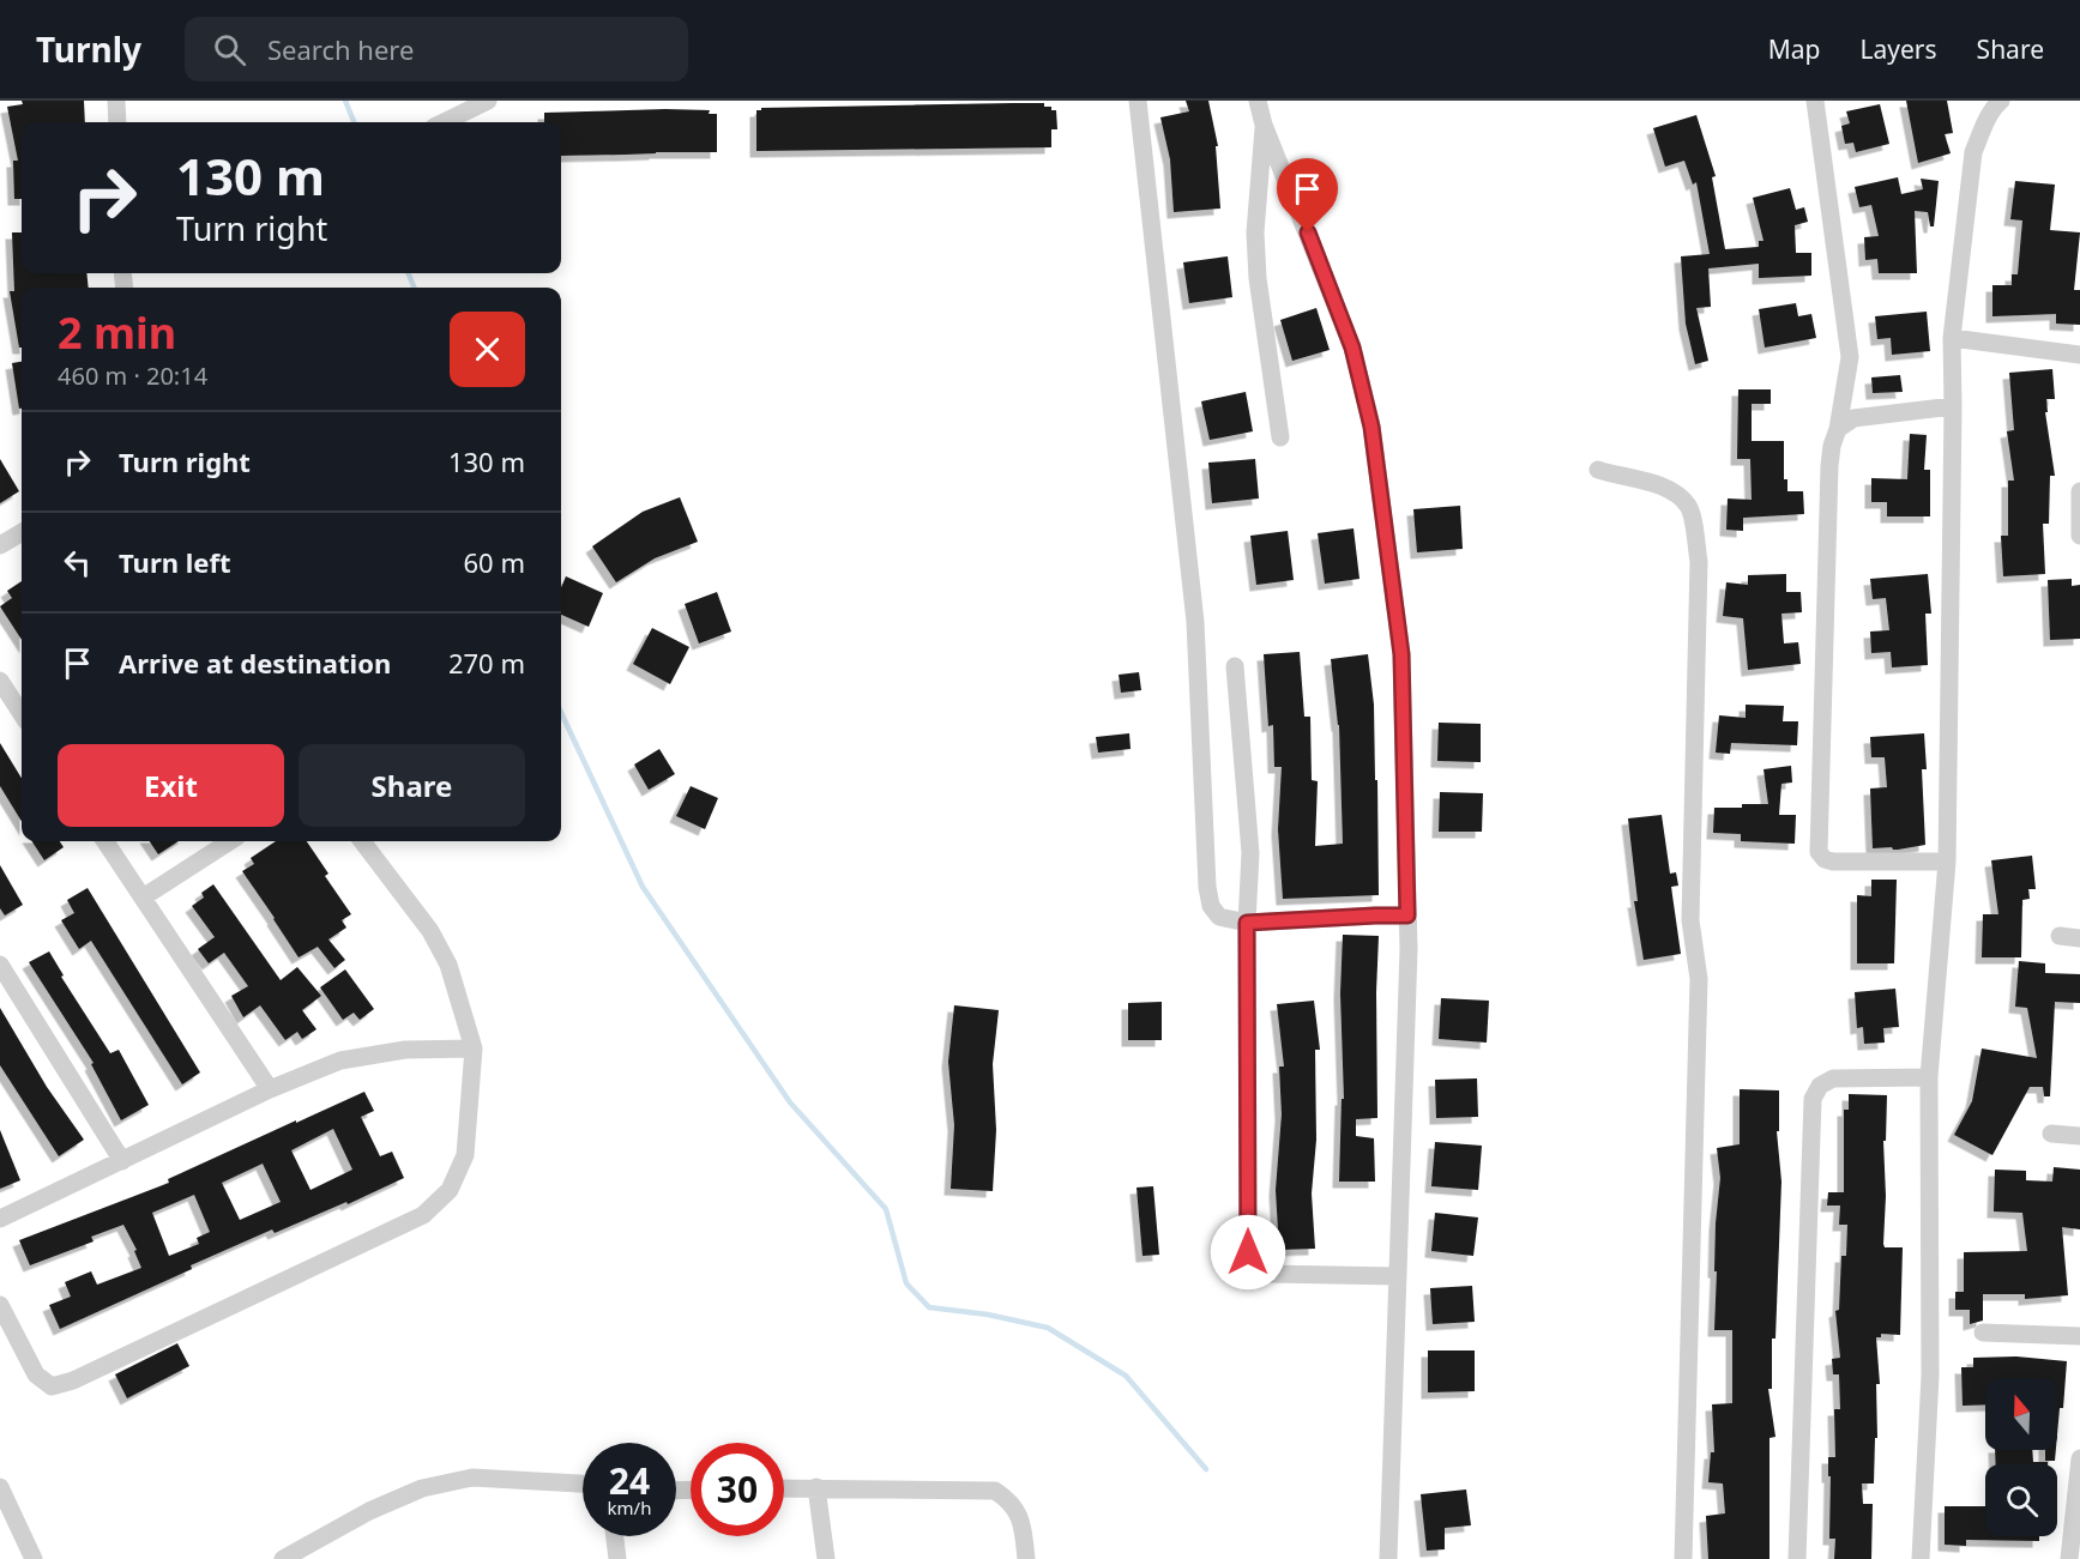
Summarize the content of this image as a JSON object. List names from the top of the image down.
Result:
{
  "north": "top",
  "page": {
    "header": "Turnly",
    "search": "Search here",
    "nav": ["Map", "Layers", "Share"],
    "turn": ["130 m", "Turn right"],
    "heading": ["2 min", "460 m · 20:14"],
    "list": [
      {
        "name": "Turn right",
        "value": "130 m"
      },
      {
        "name": "Turn left",
        "value": "60 m"
      },
      {
        "name": "Arrive at destination",
        "value": "270 m"
      }
    ],
    "buttons": ["Exit", "Share"],
    "speed": "24 km/h",
    "limit": "30"
  }
}
